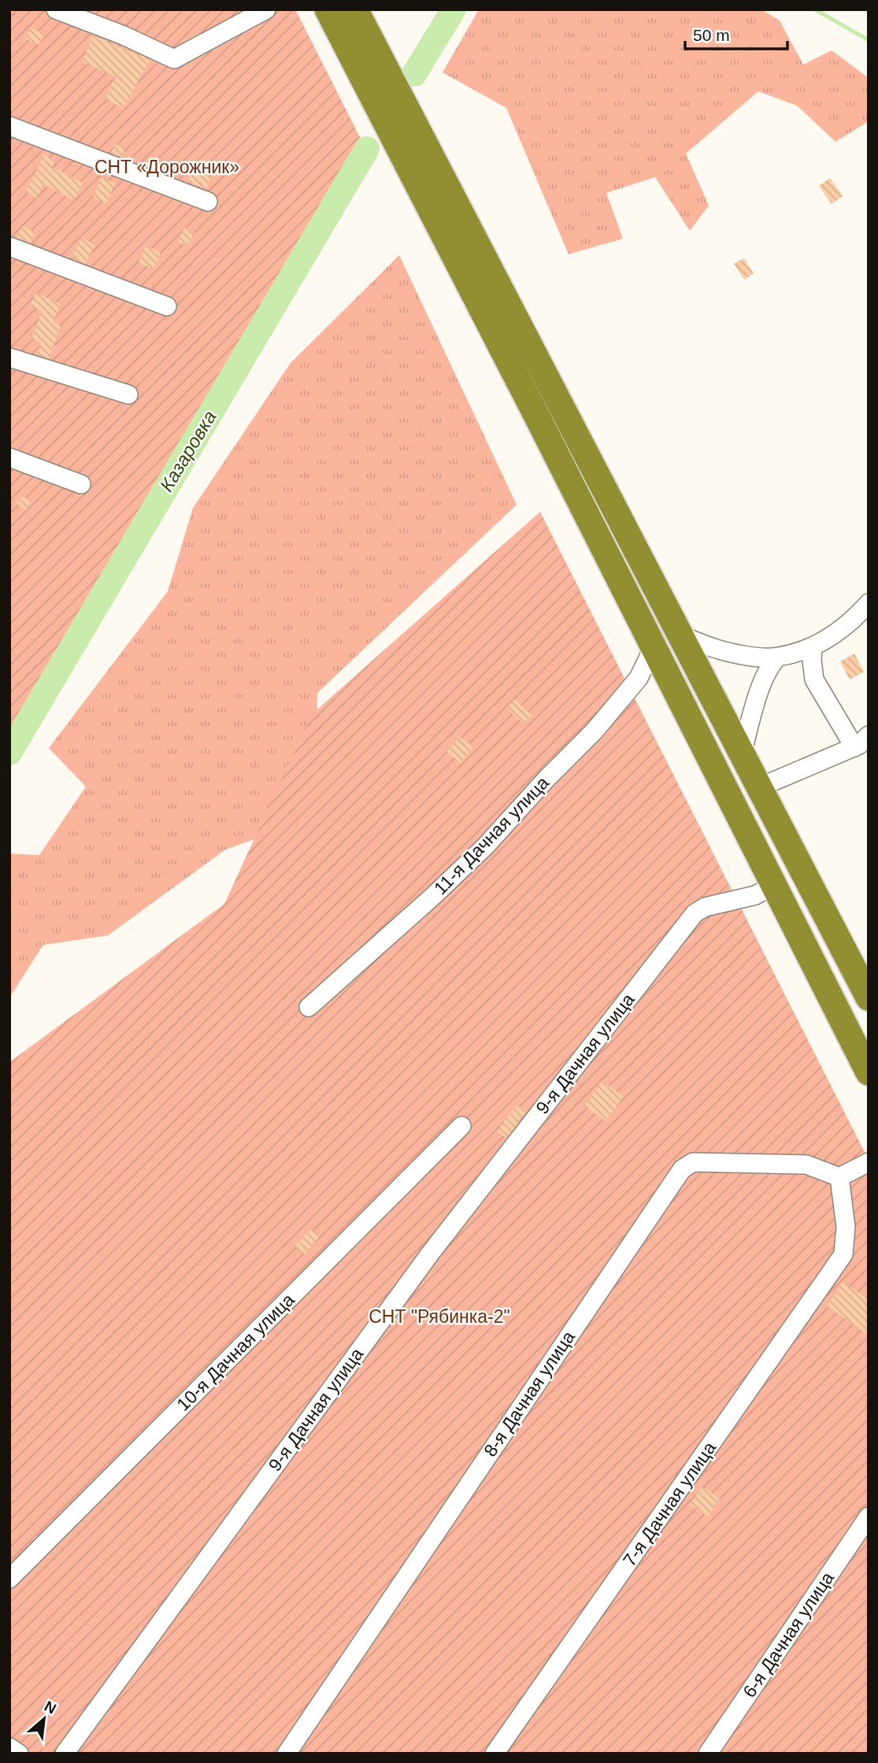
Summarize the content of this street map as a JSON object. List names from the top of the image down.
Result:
{
  "streets": {
    "street": [
      "11-я Дачная улица",
      "9-я Дачная улица",
      "10-я Дачная улица",
      "8-я Дачная улица",
      "7-я Дачная улица",
      "6-я Дачная улица"
    ]
  },
  "crossings": [
    ["8-я Дачная улица", "7-я Дачная улица"]
  ],
  "water": ["Казаровка"],
  "parks": ["СНТ «Дорожник»", "СНТ \"Рябинка-2\""],
  "scale_bar": "50 m",
  "north": "top right"
}
